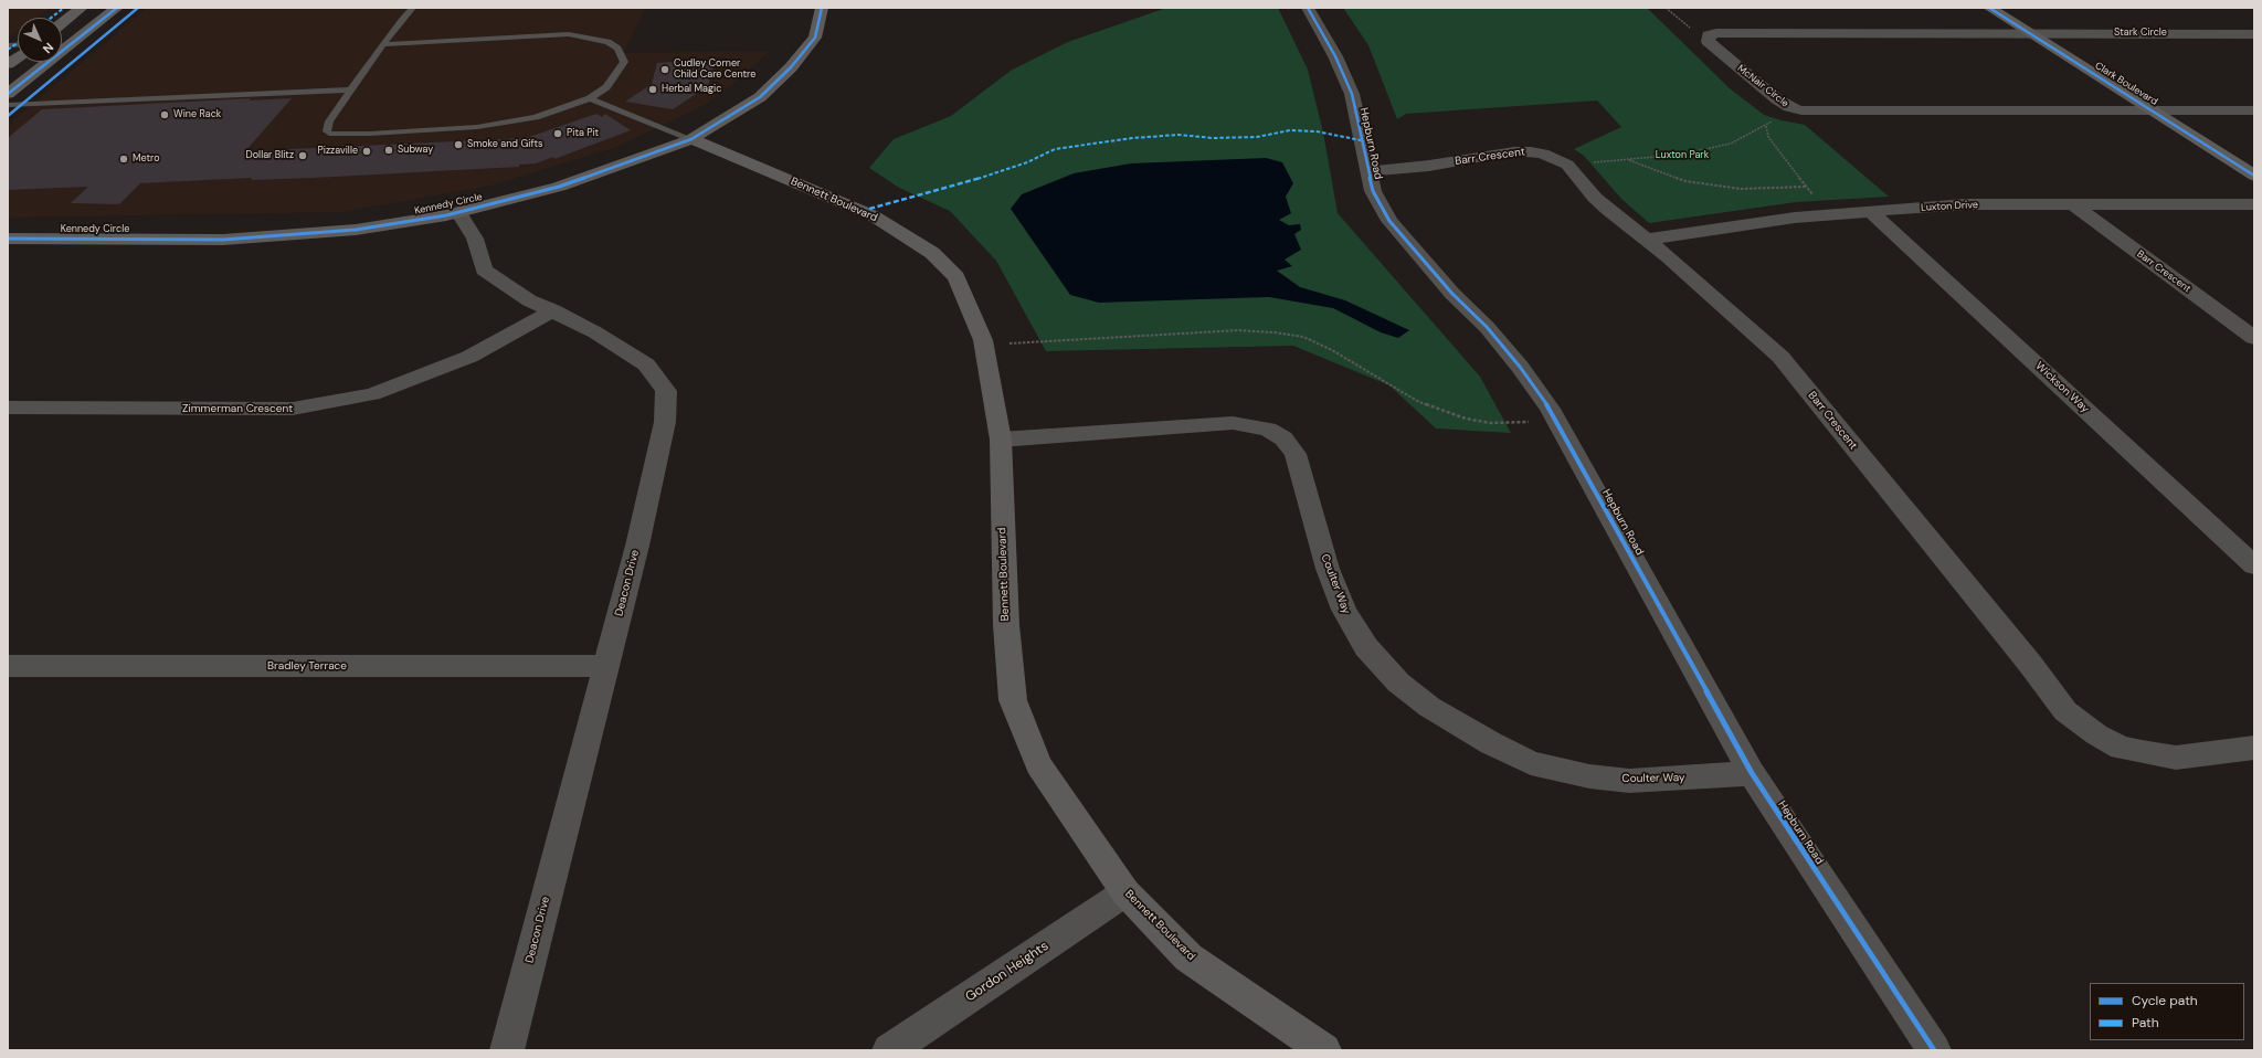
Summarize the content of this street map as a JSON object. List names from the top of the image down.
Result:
{
  "streets": {
    "street": [
      "Stark Circle",
      "Clark Boulevard",
      "McNair Circle",
      "Hepburn Road",
      "Barr Crescent",
      "Bennett Boulevard",
      "Kennedy Circle",
      "Luxton Drive",
      "Wickson Way",
      "Zimmerman Crescent",
      "Deacon Drive",
      "Coulter Way",
      "Bradley Terrace",
      "Gordon Heights"
    ]
  },
  "crossings": [
    ["Stark Circle", "Clark Boulevard"],
    ["Clark Boulevard", "McNair Circle"],
    ["Hepburn Road", "Barr Crescent"],
    ["Hepburn Road", "Coulter Way"],
    ["Barr Crescent", "Luxton Drive"],
    ["Bennett Boulevard", "Kennedy Circle"],
    ["Bennett Boulevard", "Coulter Way"],
    ["Bennett Boulevard", "Gordon Heights"],
    ["Kennedy Circle", "Deacon Drive"],
    ["Luxton Drive", "Wickson Way"],
    ["Zimmerman Crescent", "Deacon Drive"],
    ["Deacon Drive", "Bradley Terrace"]
  ],
  "parks": ["Luxton Park"],
  "places": [
    "Cudley Corner Child Care Centre",
    "Herbal Magic",
    "Wine Rack",
    "Pita Pit",
    "Smoke and Gifts",
    "Subway",
    "Pizzaville",
    "Dollar Blitz",
    "Metro"
  ],
  "legend": ["Cycle path", "Path"],
  "north": "bottom right"
}
